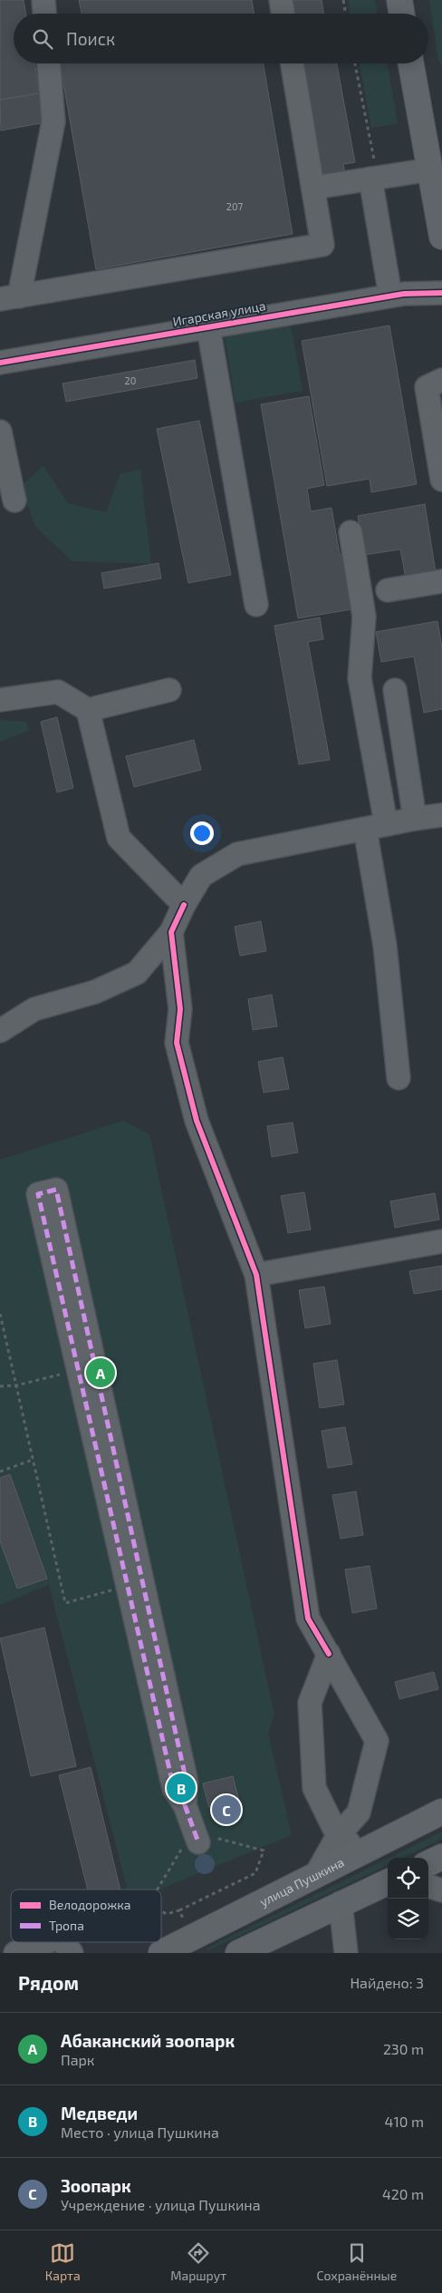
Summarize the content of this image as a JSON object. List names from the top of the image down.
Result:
{
  "streets": {
    "main road": ["улица Пушкина"],
    "street": ["Игарская улица"]
  },
  "house_numbers": ["207", "20"],
  "legend": ["Велодорожка", "Тропа"],
  "page": {
    "search": "Поиск",
    "pins": ["A", "B", "C"],
    "heading": ["Рядом", "Найдено: 3"],
    "list": [
      {
        "mark": "A",
        "name": "Абаканский зоопарк",
        "note": "Парк",
        "value": "230 m"
      },
      {
        "mark": "B",
        "name": "Медведи",
        "note": "Место · улица Пушкина",
        "value": "410 m"
      },
      {
        "mark": "C",
        "name": "Зоопарк",
        "note": "Учреждение · улица Пушкина",
        "value": "420 m"
      }
    ],
    "nav": ["Карта", "Маршрут", "Сохранённые"]
  }
}
